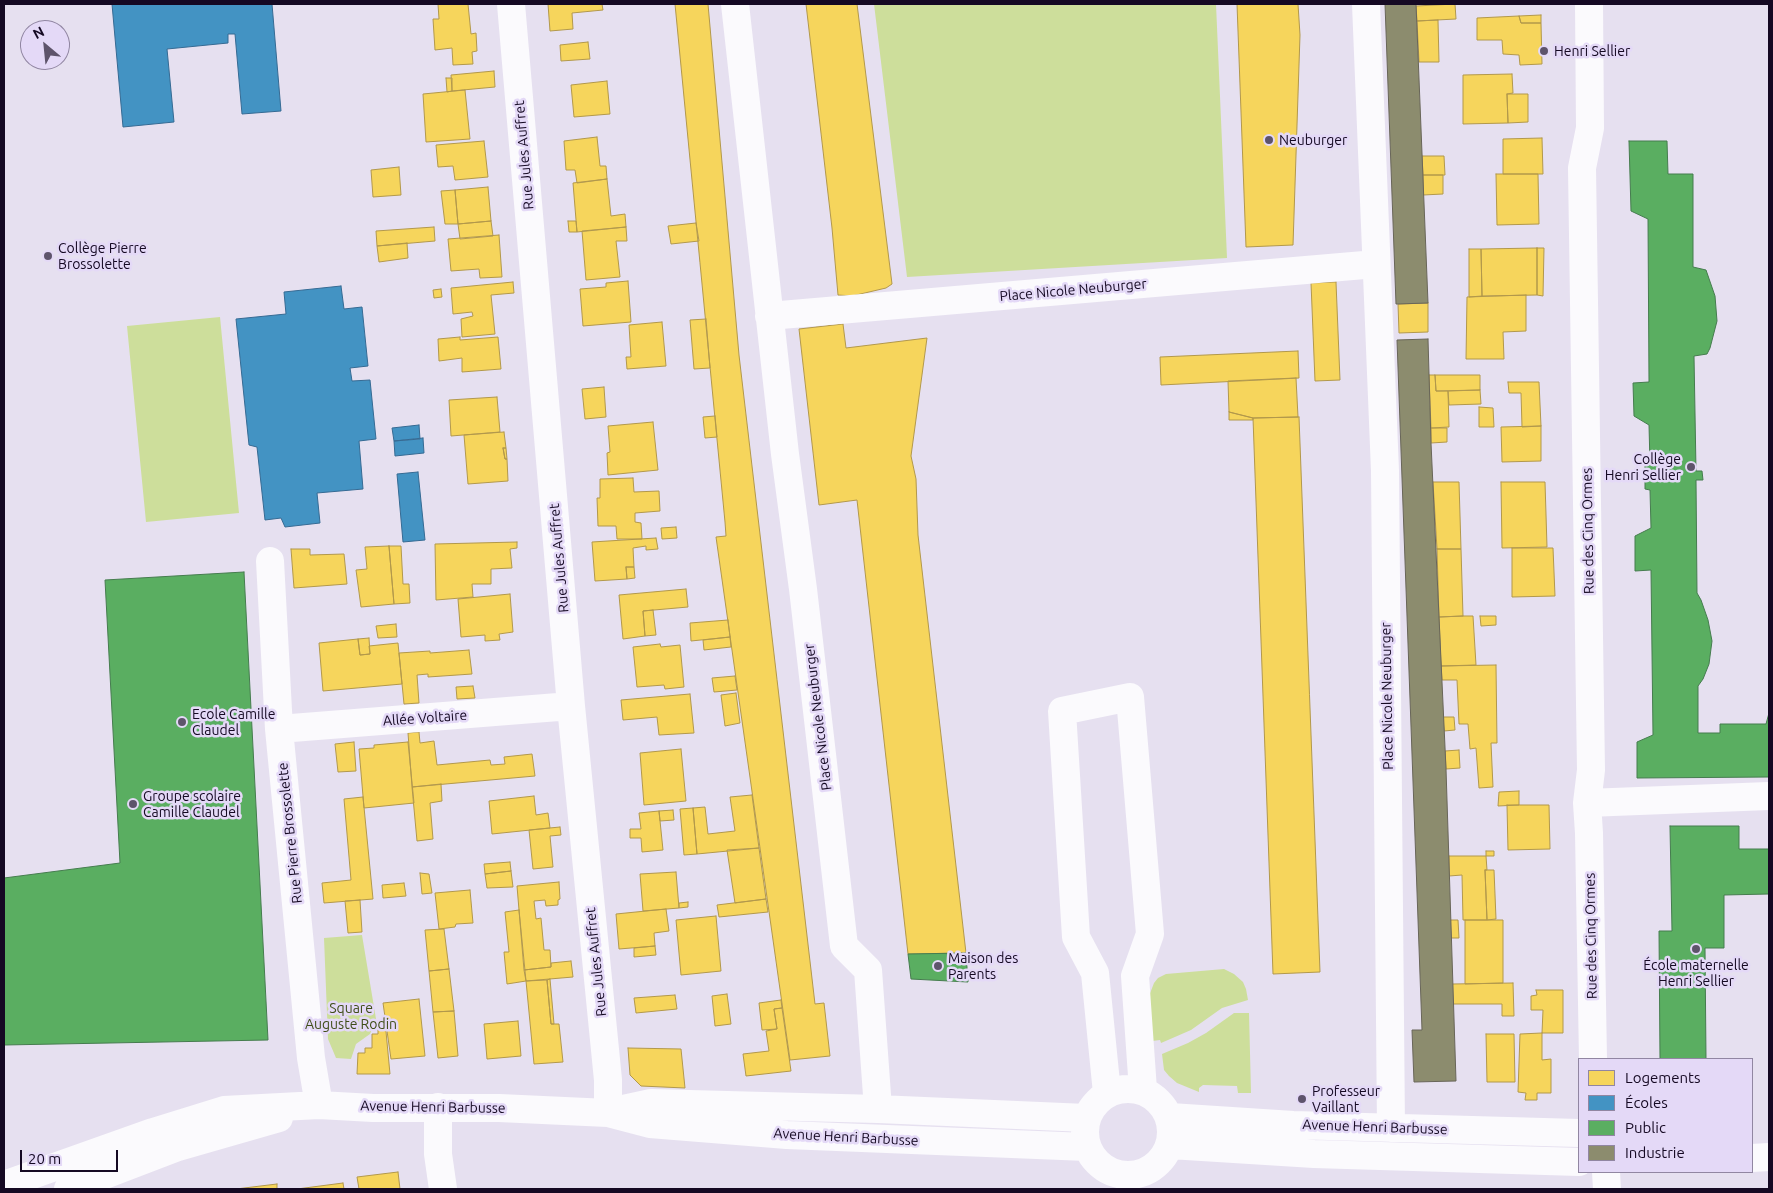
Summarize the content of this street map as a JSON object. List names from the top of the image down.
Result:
{
  "streets": {
    "street": [
      "Rue Jules Auffret",
      "Place Nicole Neuburger",
      "Rue des Cinq Ormes",
      "Allée Voltaire",
      "Rue Pierre Brossolette",
      "Avenue Henri Barbusse"
    ]
  },
  "crossings": [
    ["Rue Jules Auffret", "Allée Voltaire"],
    ["Rue Jules Auffret", "Avenue Henri Barbusse"],
    ["Place Nicole Neuburger", "Avenue Henri Barbusse"],
    ["Allée Voltaire", "Rue Pierre Brossolette"],
    ["Rue Pierre Brossolette", "Avenue Henri Barbusse"]
  ],
  "parks": ["Square Auguste Rodin"],
  "places": [
    "Henri Sellier",
    "Neuburger",
    "Collège Pierre Brossolette",
    "Collège Henri Sellier",
    "Ecole Camille Claudel",
    "Groupe scolaire Camille Claudel",
    "École maternelle Henri Sellier",
    "Maison des Parents",
    "Professeur Vaillant"
  ],
  "legend": [
    "Logements",
    "Écoles",
    "Public",
    "Industrie"
  ],
  "scale_bar": "20 m",
  "north": "top left"
}
